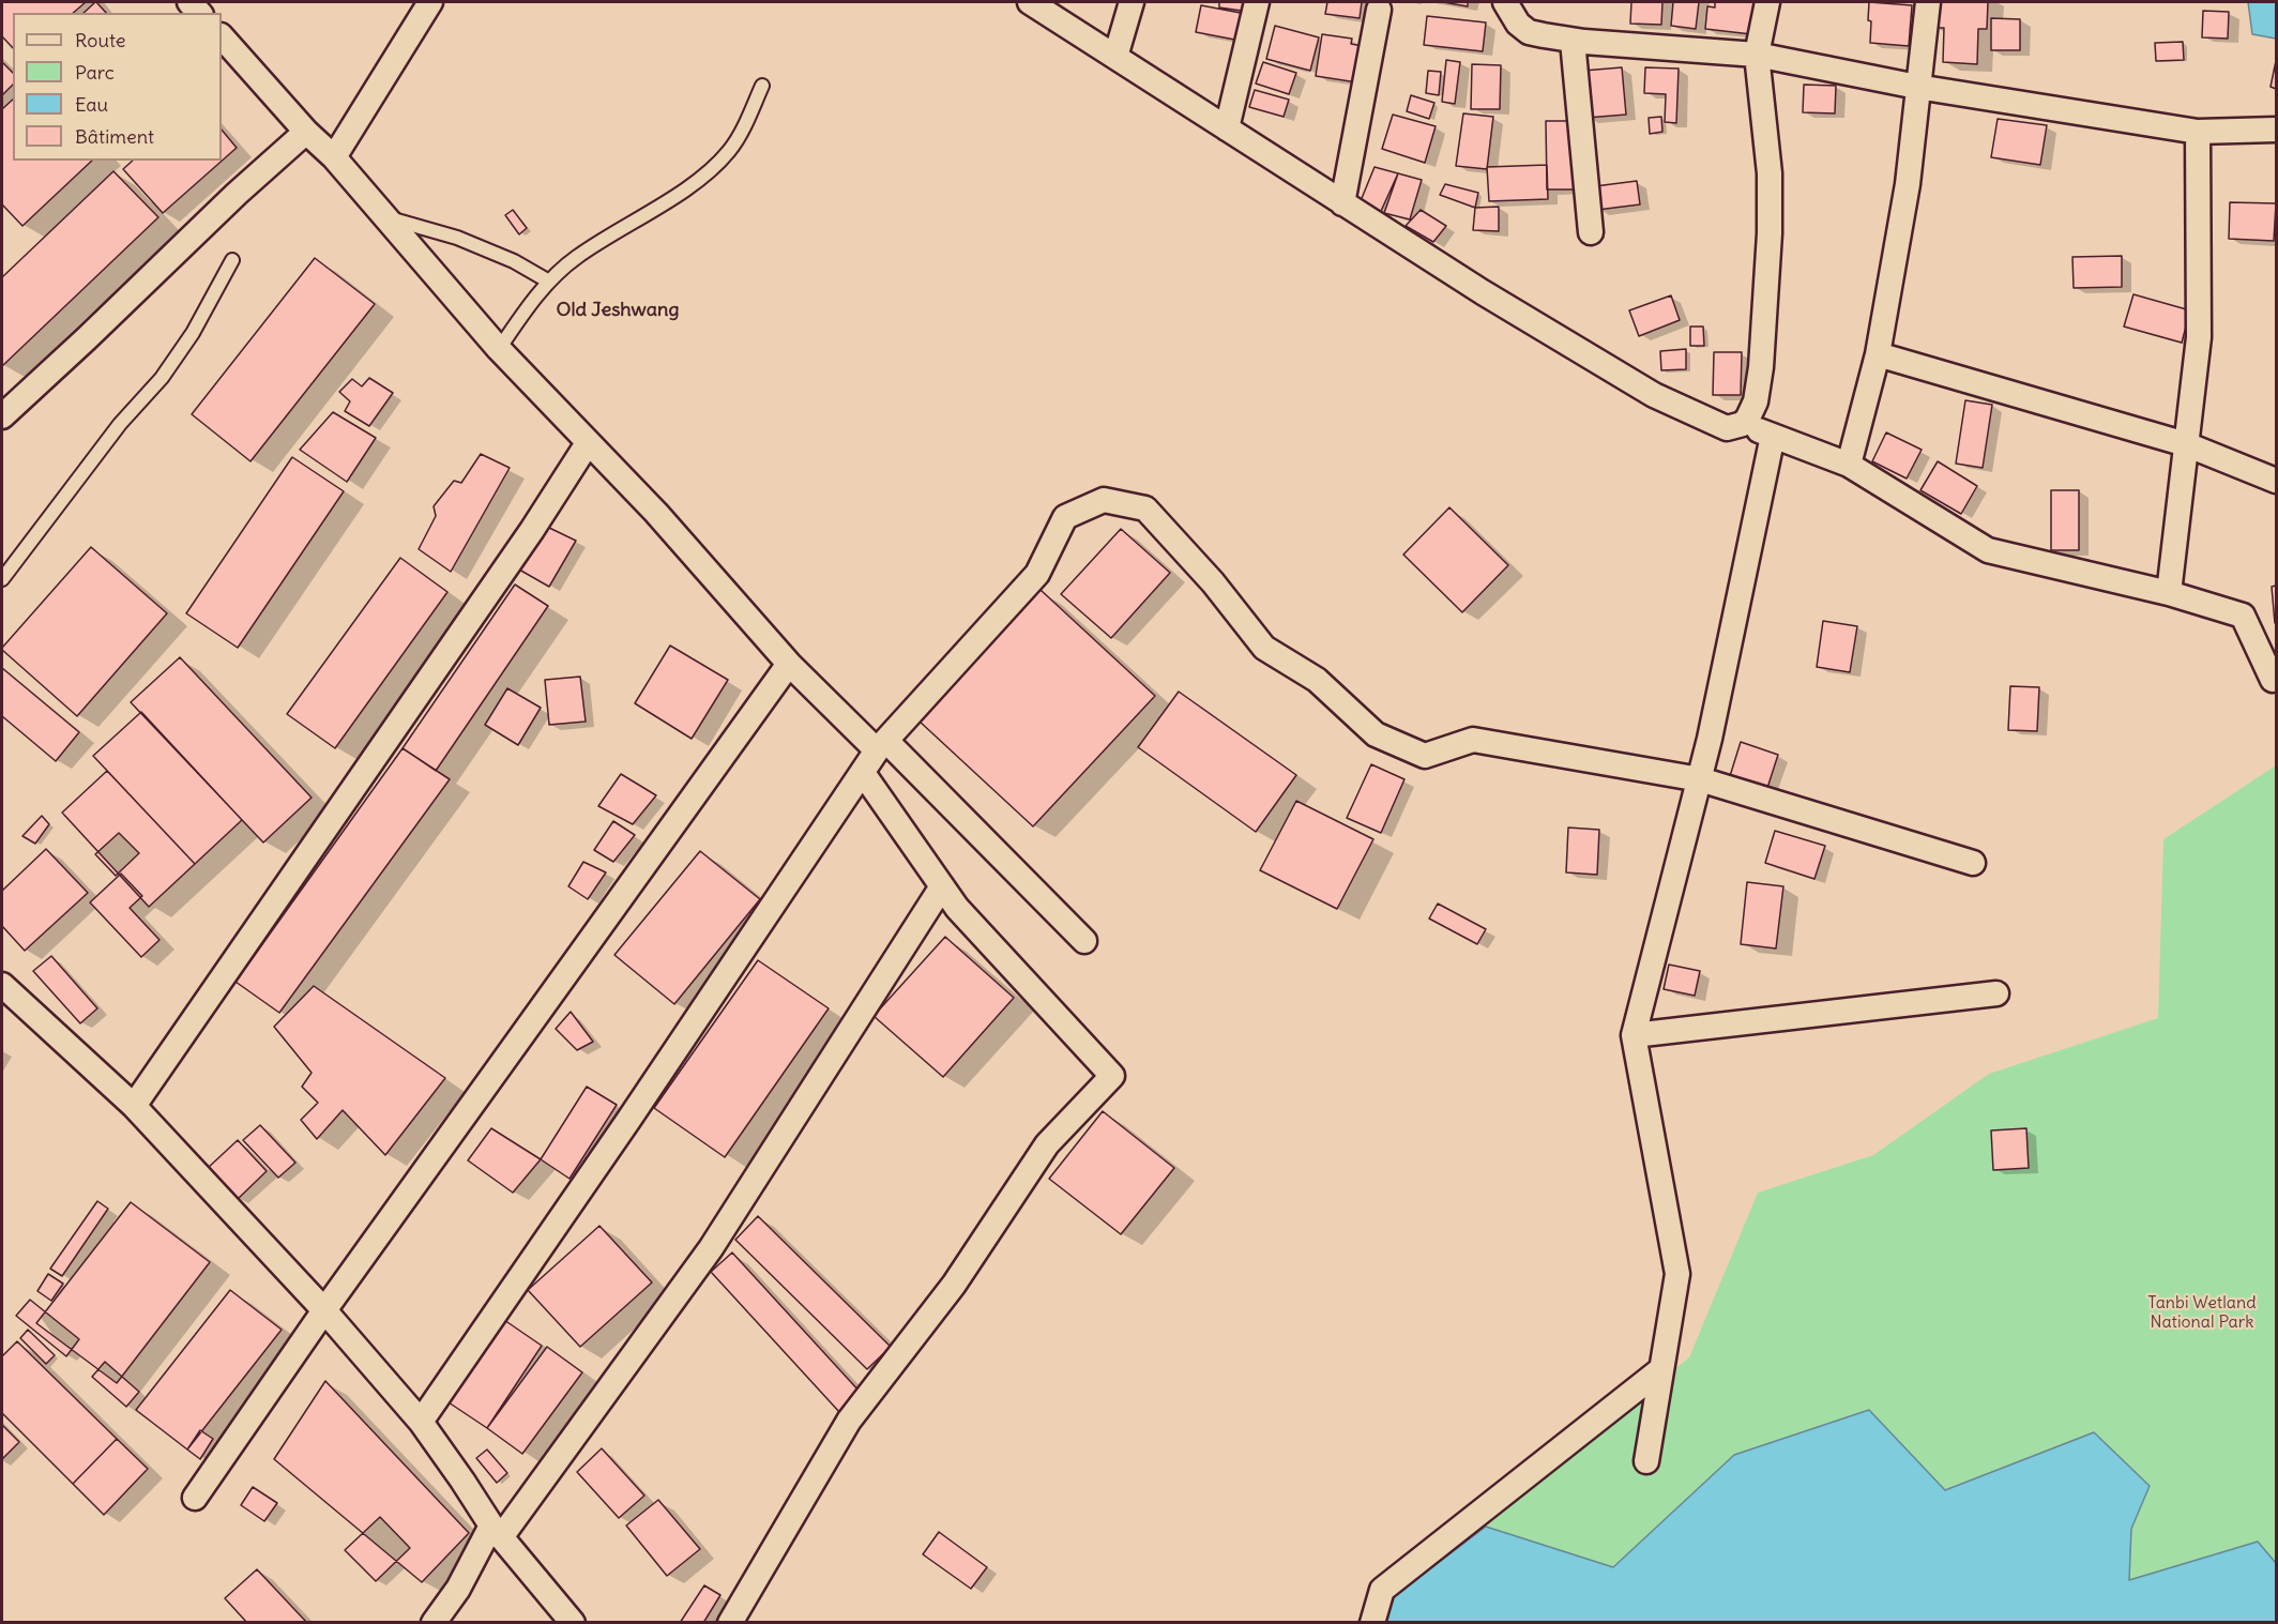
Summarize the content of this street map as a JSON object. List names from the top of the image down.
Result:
{
  "districts": ["Old Jeshwang"],
  "parks": ["Tanbi Wetland National Park"],
  "legend": [
    "Route",
    "Parc",
    "Eau",
    "Bâtiment"
  ]
}
